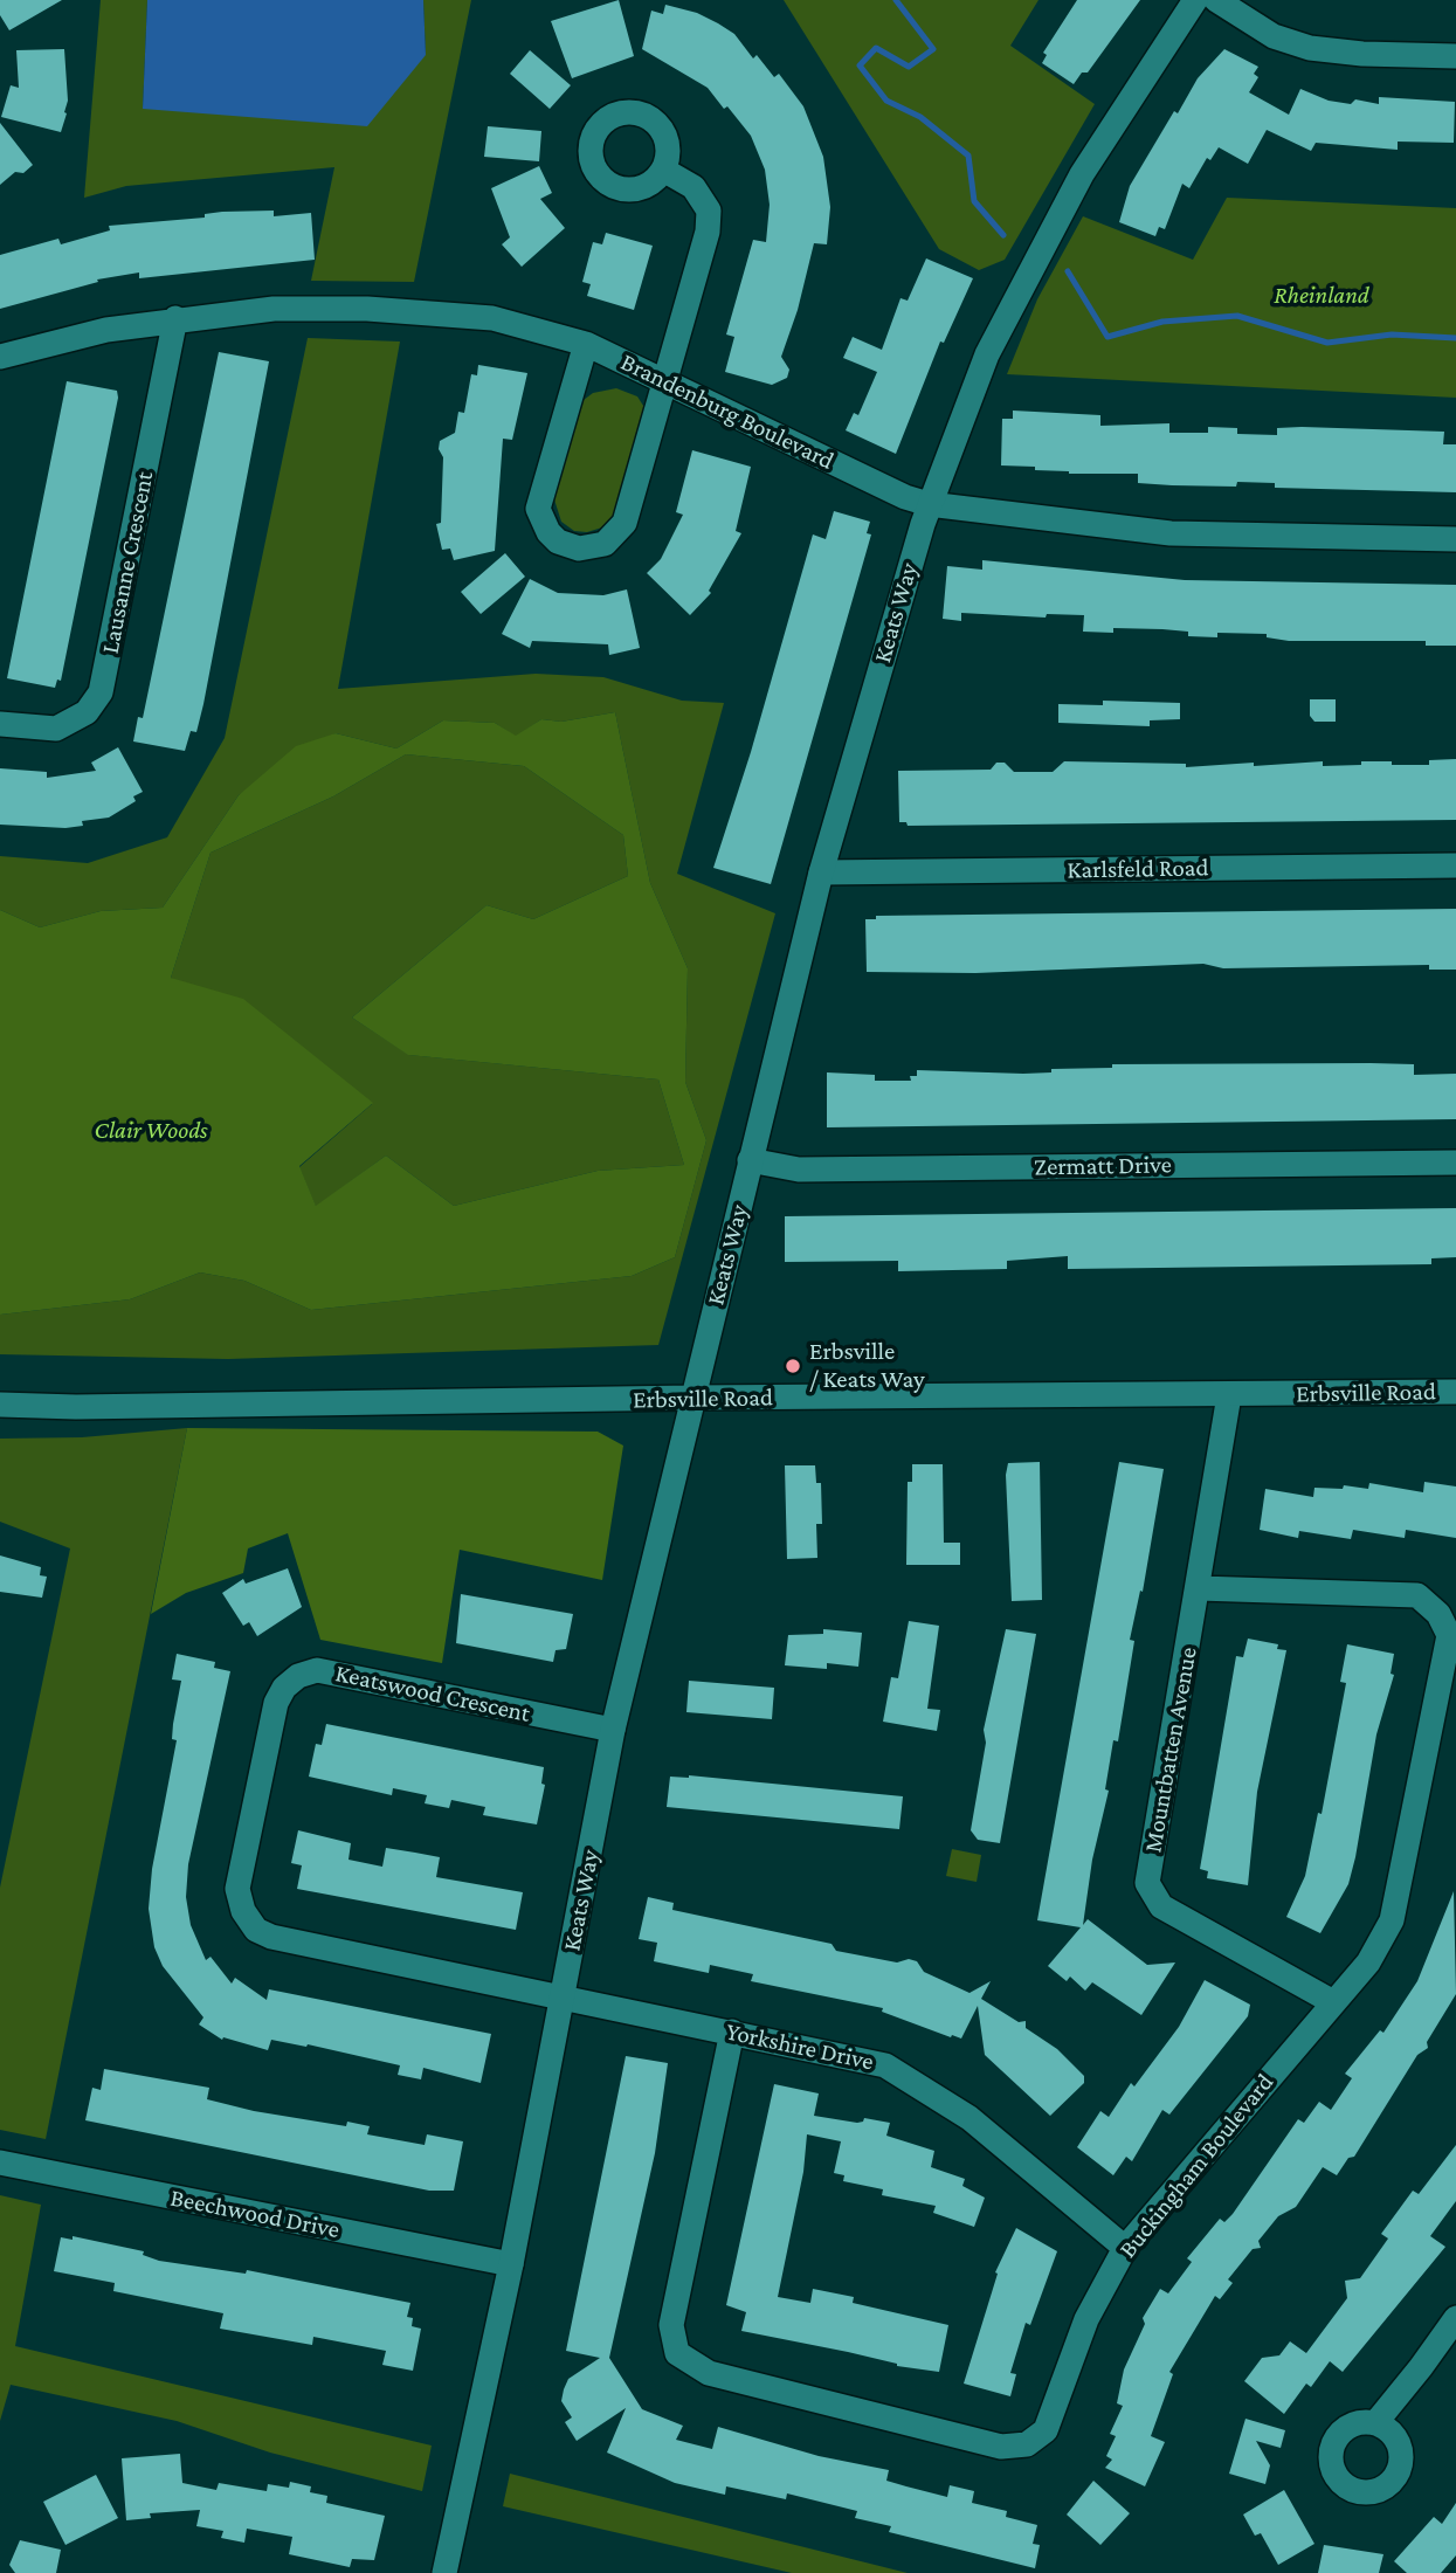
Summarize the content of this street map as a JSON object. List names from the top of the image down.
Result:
{
  "streets": {
    "street": [
      "Brandenburg Boulevard",
      "Lausanne Crescent",
      "Keats Way",
      "Karlsfeld Road",
      "Zermatt Drive",
      "Erbsville Road",
      "Keatswood Crescent",
      "Mountbatten Avenue",
      "Yorkshire Drive",
      "Buckingham Boulevard",
      "Beechwood Drive"
    ]
  },
  "crossings": [
    ["Brandenburg Boulevard", "Lausanne Crescent"],
    ["Brandenburg Boulevard", "Keats Way"],
    ["Keats Way", "Karlsfeld Road"],
    ["Keats Way", "Zermatt Drive"],
    ["Keats Way", "Erbsville Road"],
    ["Keats Way", "Keatswood Crescent"],
    ["Keats Way", "Yorkshire Drive"],
    ["Keats Way", "Beechwood Drive"],
    ["Erbsville Road", "Mountbatten Avenue"],
    ["Keatswood Crescent", "Yorkshire Drive"],
    ["Mountbatten Avenue", "Buckingham Boulevard"],
    ["Yorkshire Drive", "Buckingham Boulevard"]
  ],
  "parks": ["Rheinland", "Clair Woods"],
  "places": ["Erbsville / Keats Way"]
}
